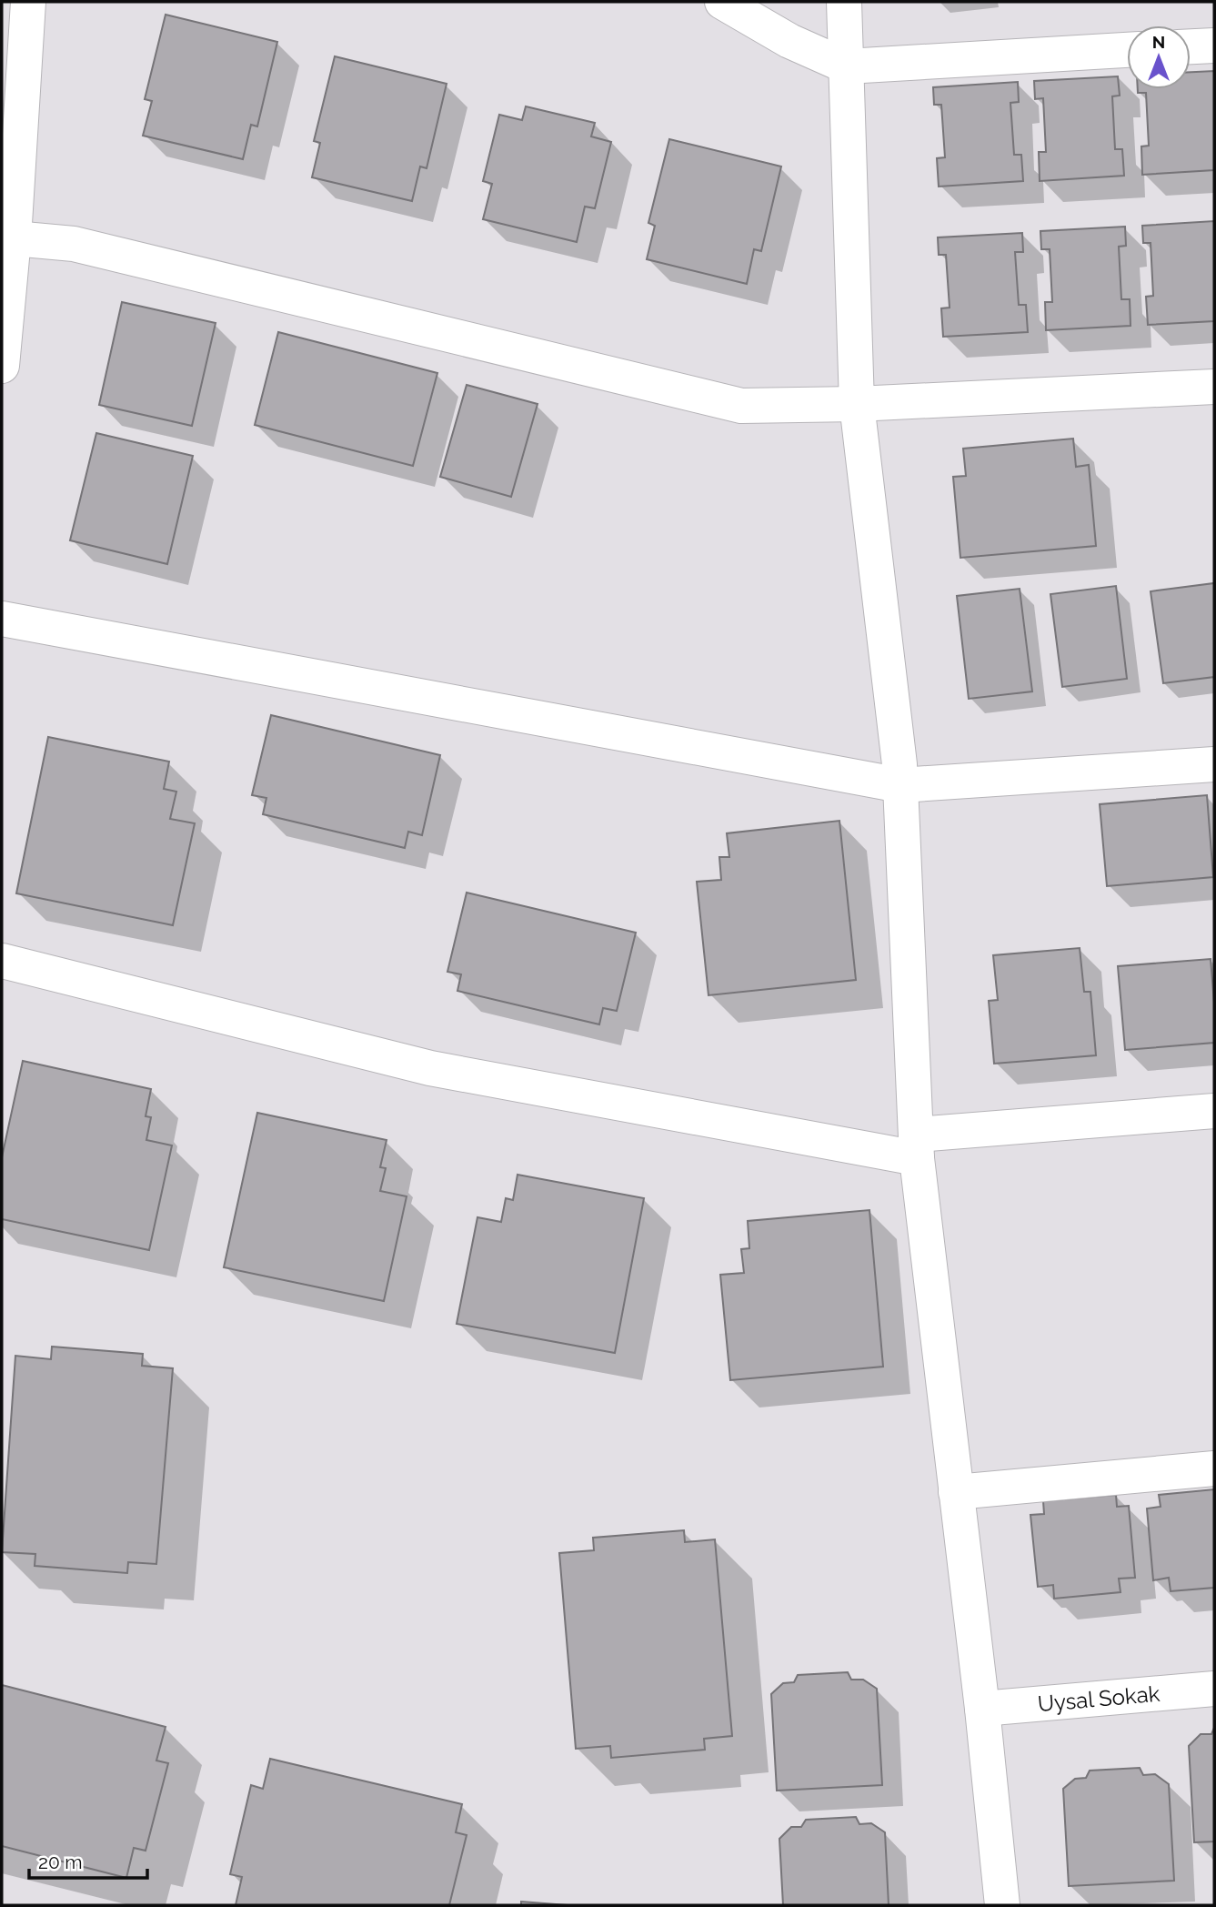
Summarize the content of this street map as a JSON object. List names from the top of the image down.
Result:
{
  "streets": {
    "street": ["Uysal Sokak"]
  },
  "scale_bar": "20 m",
  "north": "top"
}
